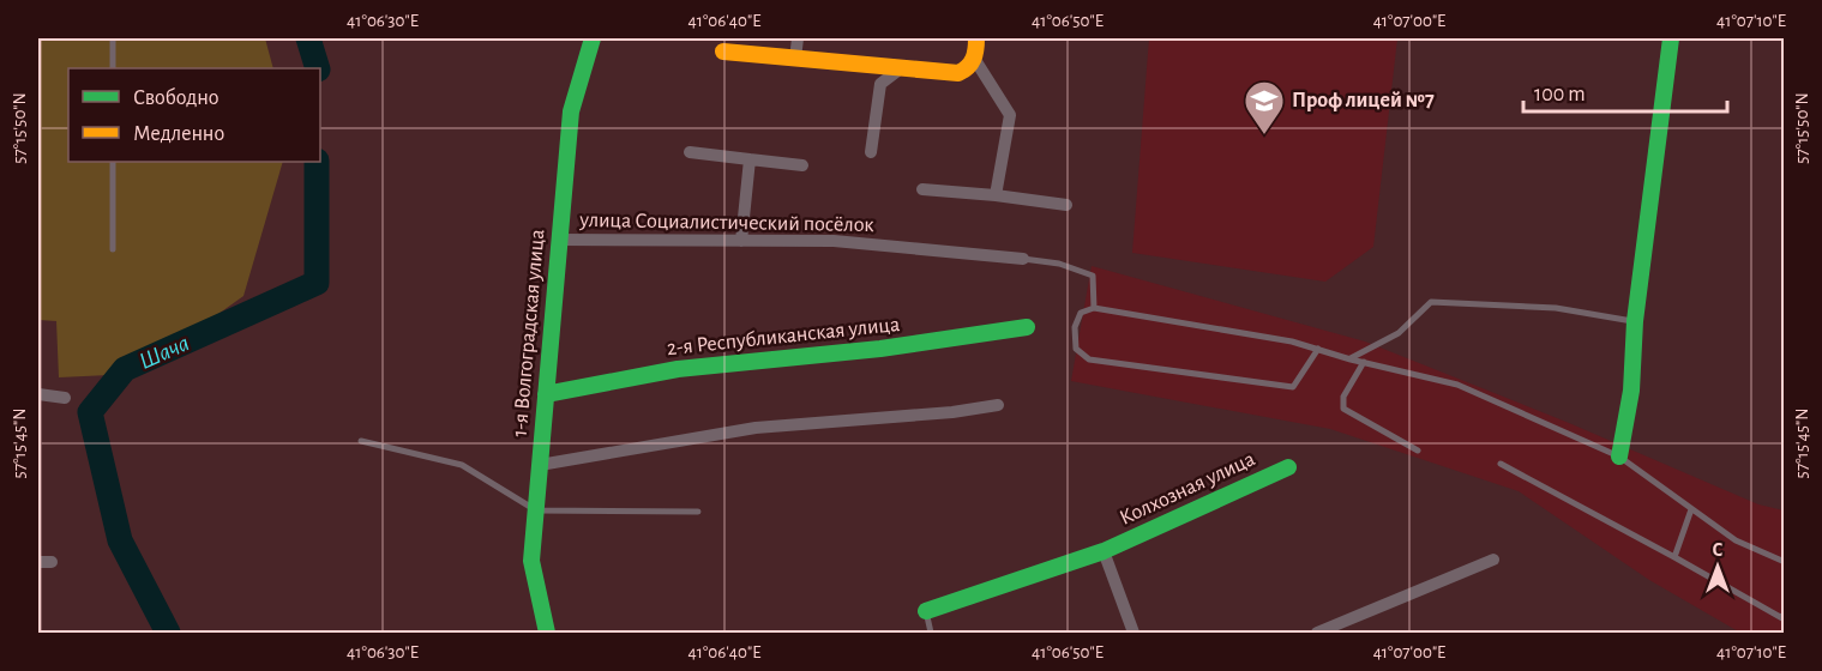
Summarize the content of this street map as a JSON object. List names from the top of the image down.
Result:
{
  "streets": {
    "street": [
      "улица Социалистический посёлок",
      "1-я Волгоградская улица",
      "2-я Республиканская улица",
      "Колхозная улица"
    ]
  },
  "crossings": [
    ["улица Социалистический посёлок", "1-я Волгоградская улица"],
    ["1-я Волгоградская улица", "2-я Республиканская улица"]
  ],
  "water": ["Шача"],
  "places": {
    "school or university": ["Проф лицей №7"]
  },
  "legend": ["Свободно", "Медленно"],
  "scale_bar": "100 m",
  "north": "top",
  "coordinates": [
    "41°06'30\"E",
    "41°06'40\"E",
    "41°06'50\"E",
    "41°07'00\"E",
    "41°07'10\"E",
    "57°15'50\"N",
    "57°15'45\"N"
  ]
}
